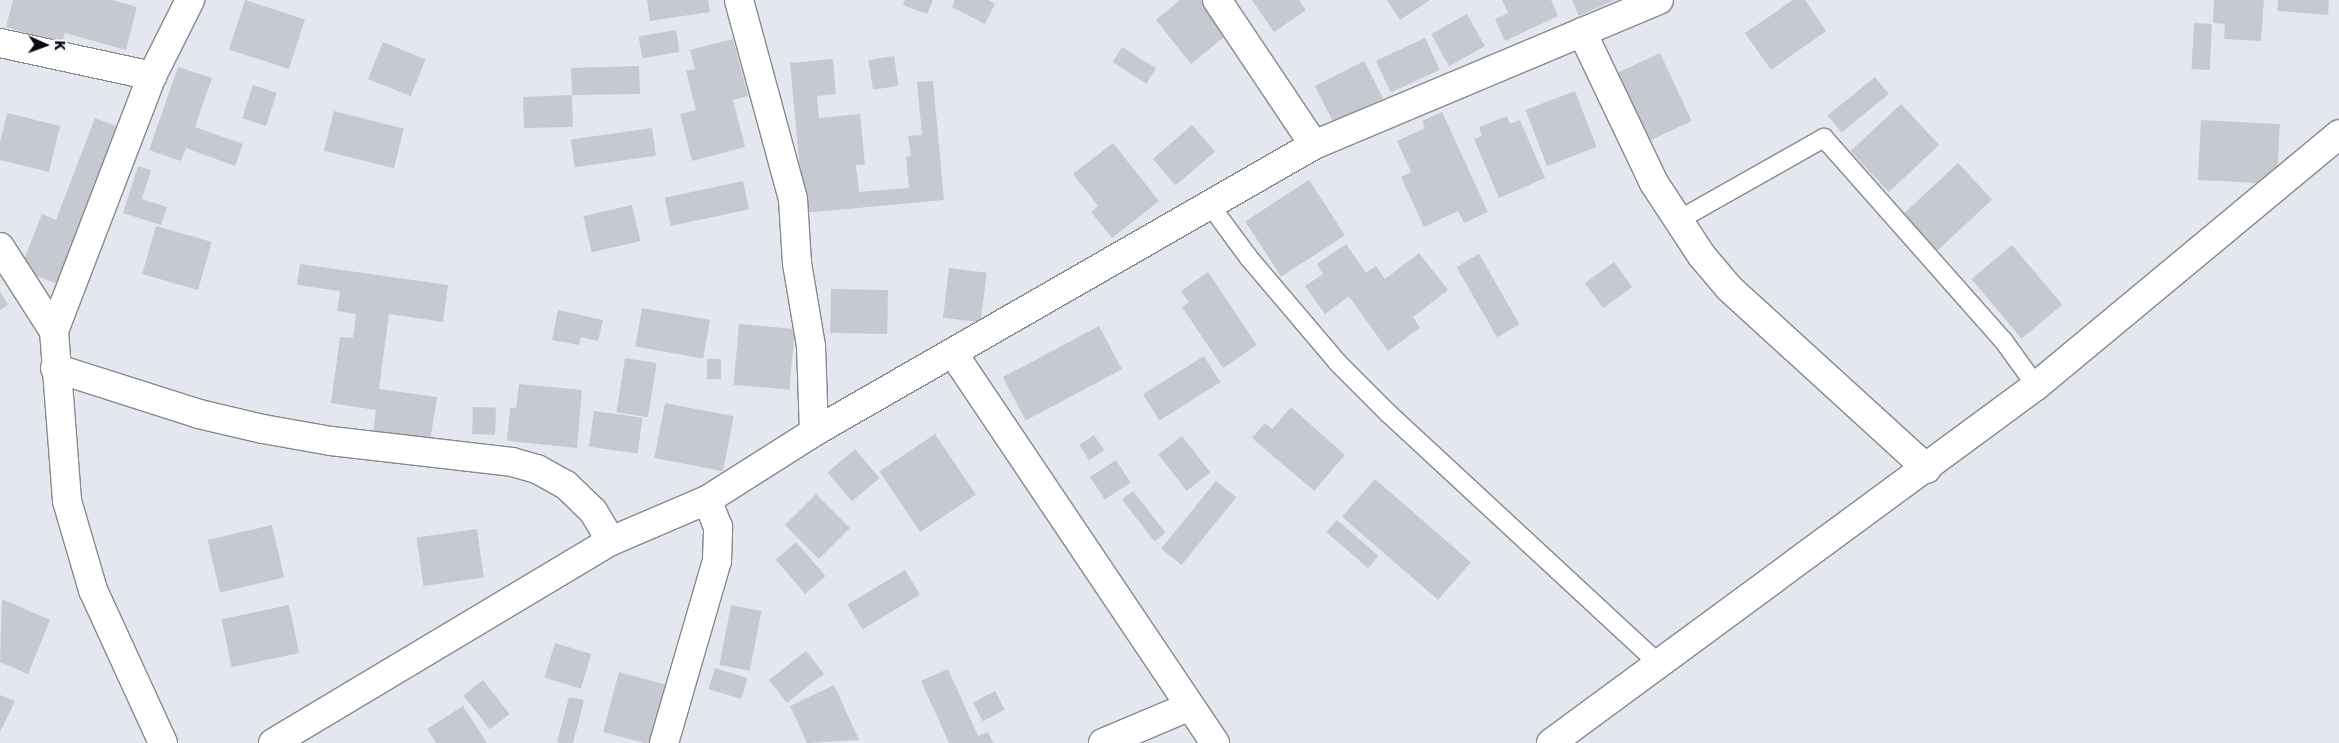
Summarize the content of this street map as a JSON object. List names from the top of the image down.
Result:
{
  "north": "right"
}
